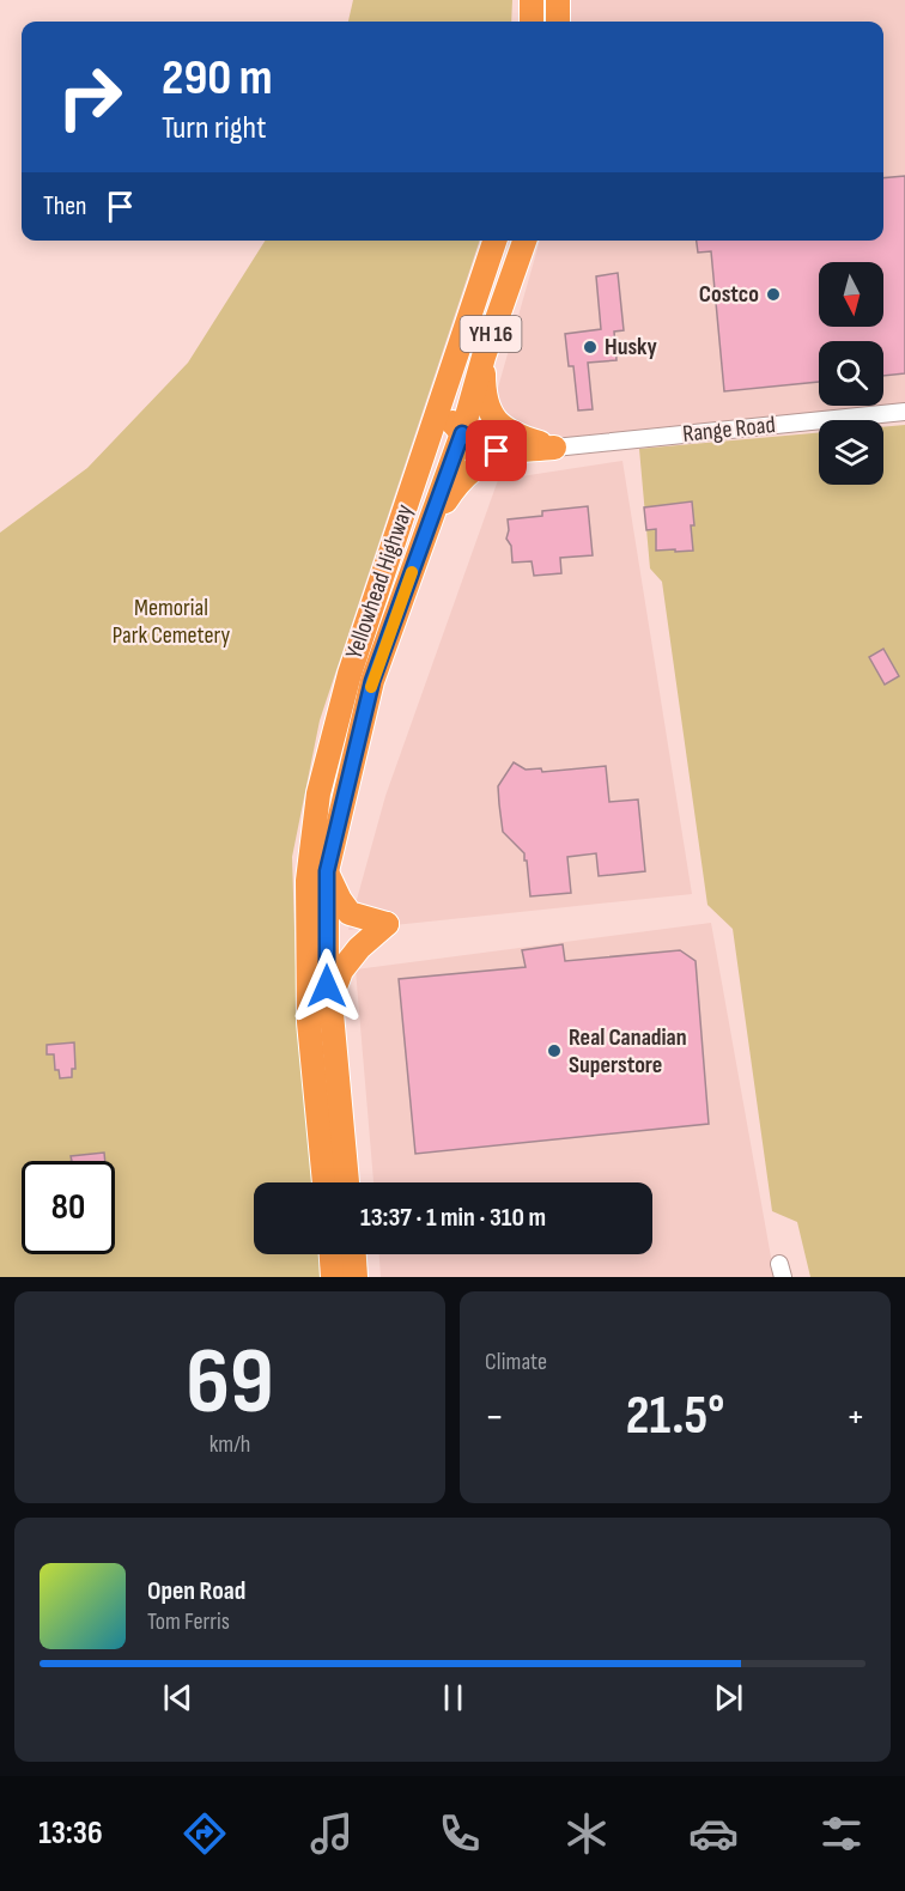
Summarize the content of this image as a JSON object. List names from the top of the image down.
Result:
{
  "streets": {
    "highway": ["YH 16", "Yellowhead Highway"],
    "street": ["Range Road"]
  },
  "parks": ["Memorial Park Cemetery"],
  "places": ["Costco", "Husky", "Real Canadian Superstore"],
  "north": "bottom",
  "page": {
    "turn": ["290 m", "Turn right"],
    "then": "Then",
    "limit": "80",
    "trip": "13:37 · 1 min · 310 m",
    "tile": [
      ["69", "km/h"],
      "Climate"
    ],
    "heat": ["−", "21.5°", "+"],
    "song": ["Open Road", "Tom Ferris"],
    "tabs": "13:36"
  }
}
